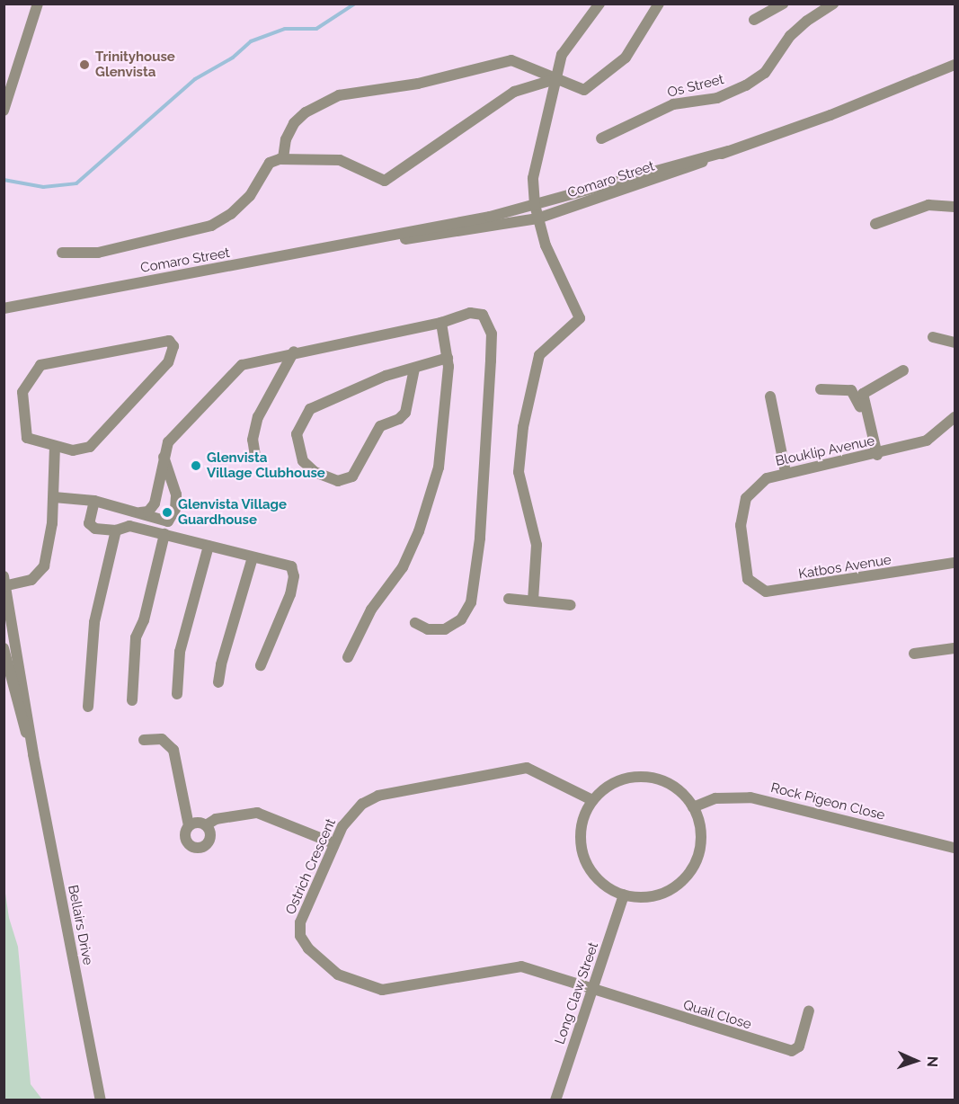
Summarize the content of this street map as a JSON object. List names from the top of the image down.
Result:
{
  "streets": {
    "street": [
      "Os Street",
      "Comaro Street",
      "Blouklip Avenue",
      "Katbos Avenue",
      "Rock Pigeon Close",
      "Ostrich Crescent",
      "Bellairs Drive",
      "Long Claw Street",
      "Quail Close"
    ]
  },
  "crossings": [
    ["Blouklip Avenue", "Katbos Avenue"],
    ["Rock Pigeon Close", "Ostrich Crescent"],
    ["Rock Pigeon Close", "Long Claw Street"],
    ["Ostrich Crescent", "Long Claw Street"],
    ["Ostrich Crescent", "Quail Close"],
    ["Long Claw Street", "Quail Close"]
  ],
  "places": ["Trinityhouse Glenvista", "Glenvista Village Clubhouse", "Glenvista Village Guardhouse"],
  "north": "right"
}
